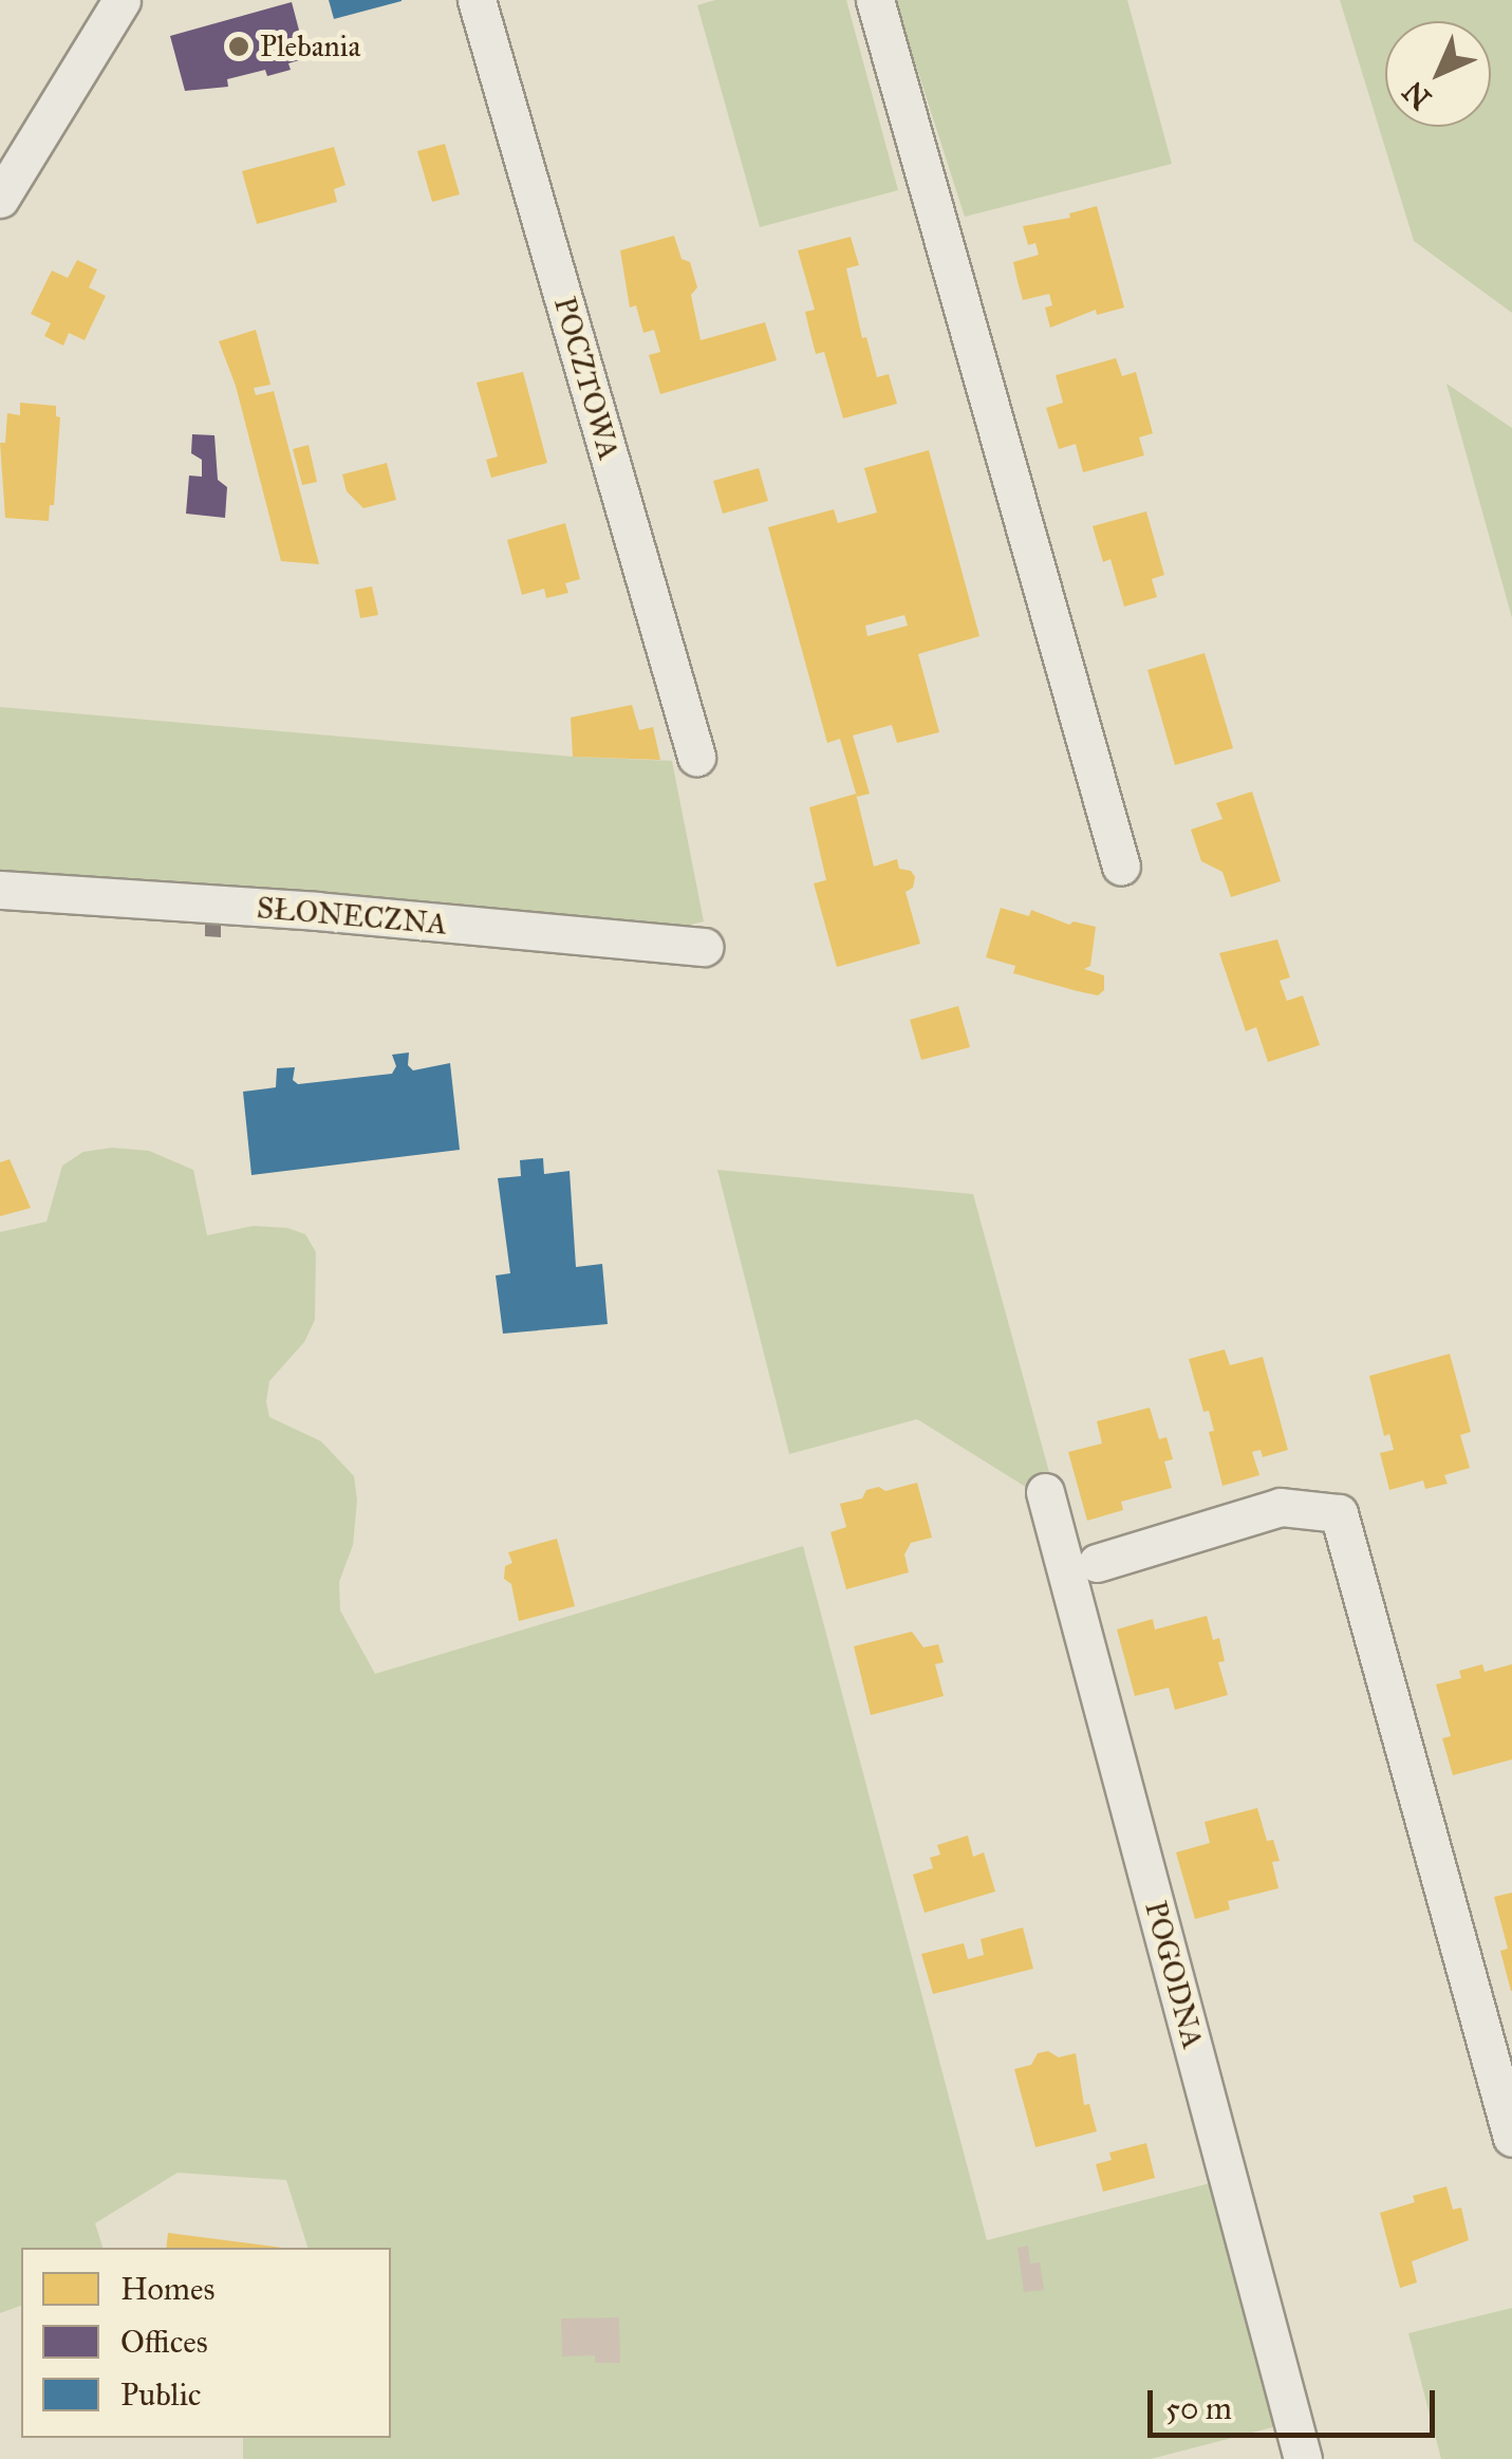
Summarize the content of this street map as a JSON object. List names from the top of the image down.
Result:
{
  "streets": {
    "street": ["POCZTOWA", "SŁONECZNA", "POGODNA"]
  },
  "places": ["Plebania"],
  "legend": ["Homes", "Offices", "Public"],
  "scale_bar": "50 m",
  "north": "bottom left"
}
